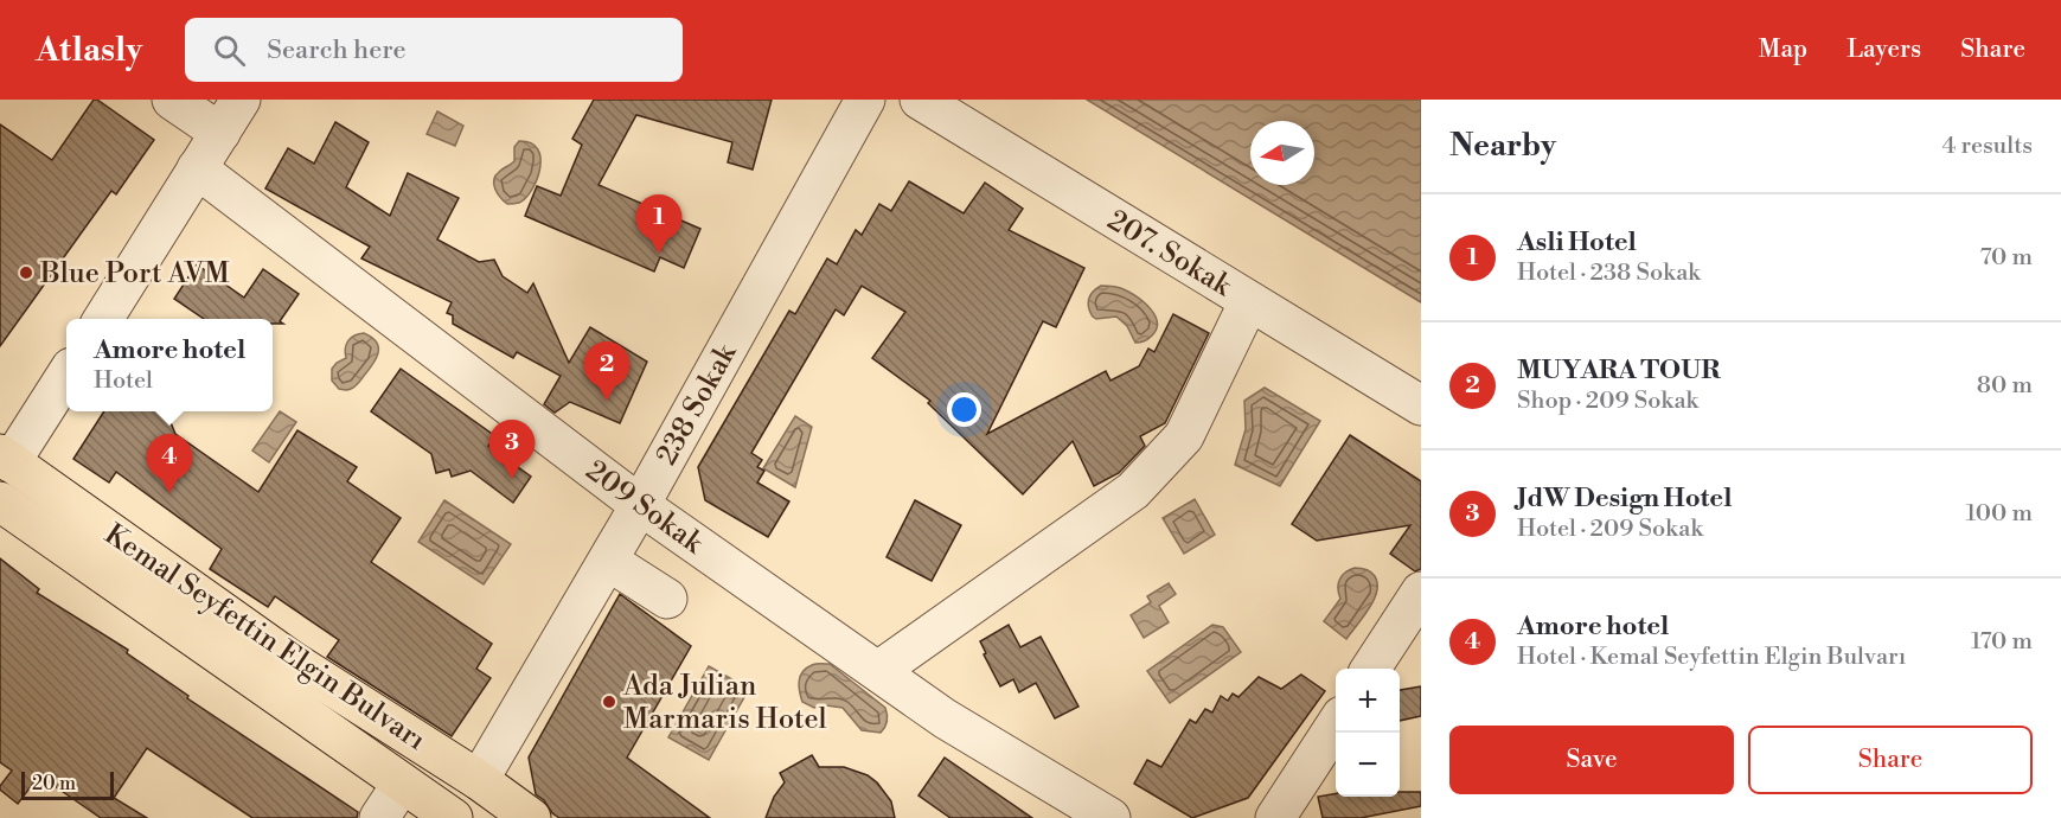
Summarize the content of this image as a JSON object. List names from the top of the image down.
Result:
{
  "streets": {
    "main road": ["Kemal Seyfettin Elgin Bulvarı"],
    "street": ["207. Sokak", "238 Sokak", "209 Sokak"]
  },
  "crossings": [
    ["238 Sokak", "209 Sokak"],
    ["238 Sokak", "Kemal Seyfettin Elgin Bulvarı"]
  ],
  "places": ["Blue Port AVM", "Ada Julian Marmaris Hotel"],
  "scale_bar": "20 m",
  "north": "left",
  "page": {
    "header": "Atlasly",
    "search": "Search here",
    "nav": ["Map", "Layers", "Share"],
    "heading": ["Nearby", "4 results"],
    "list": [
      {
        "mark": "1",
        "name": "Asli Hotel",
        "note": "Hotel · 238 Sokak",
        "value": "70 m"
      },
      {
        "mark": "2",
        "name": "MUYARA TOUR",
        "note": "Shop · 209 Sokak",
        "value": "80 m"
      },
      {
        "mark": "3",
        "name": "JdW Design Hotel",
        "note": "Hotel · 209 Sokak",
        "value": "100 m"
      },
      {
        "mark": "4",
        "name": "Amore hotel",
        "note": "Hotel · Kemal Seyfettin Elgin Bulvarı",
        "value": "170 m"
      }
    ],
    "pins": [
      "1",
      "2",
      "3",
      "4"
    ],
    "popup": ["Amore hotel", "Hotel"],
    "map_buttons": ["+", "−"],
    "buttons": ["Save", "Share"],
    "scale": "20 m"
  }
}
